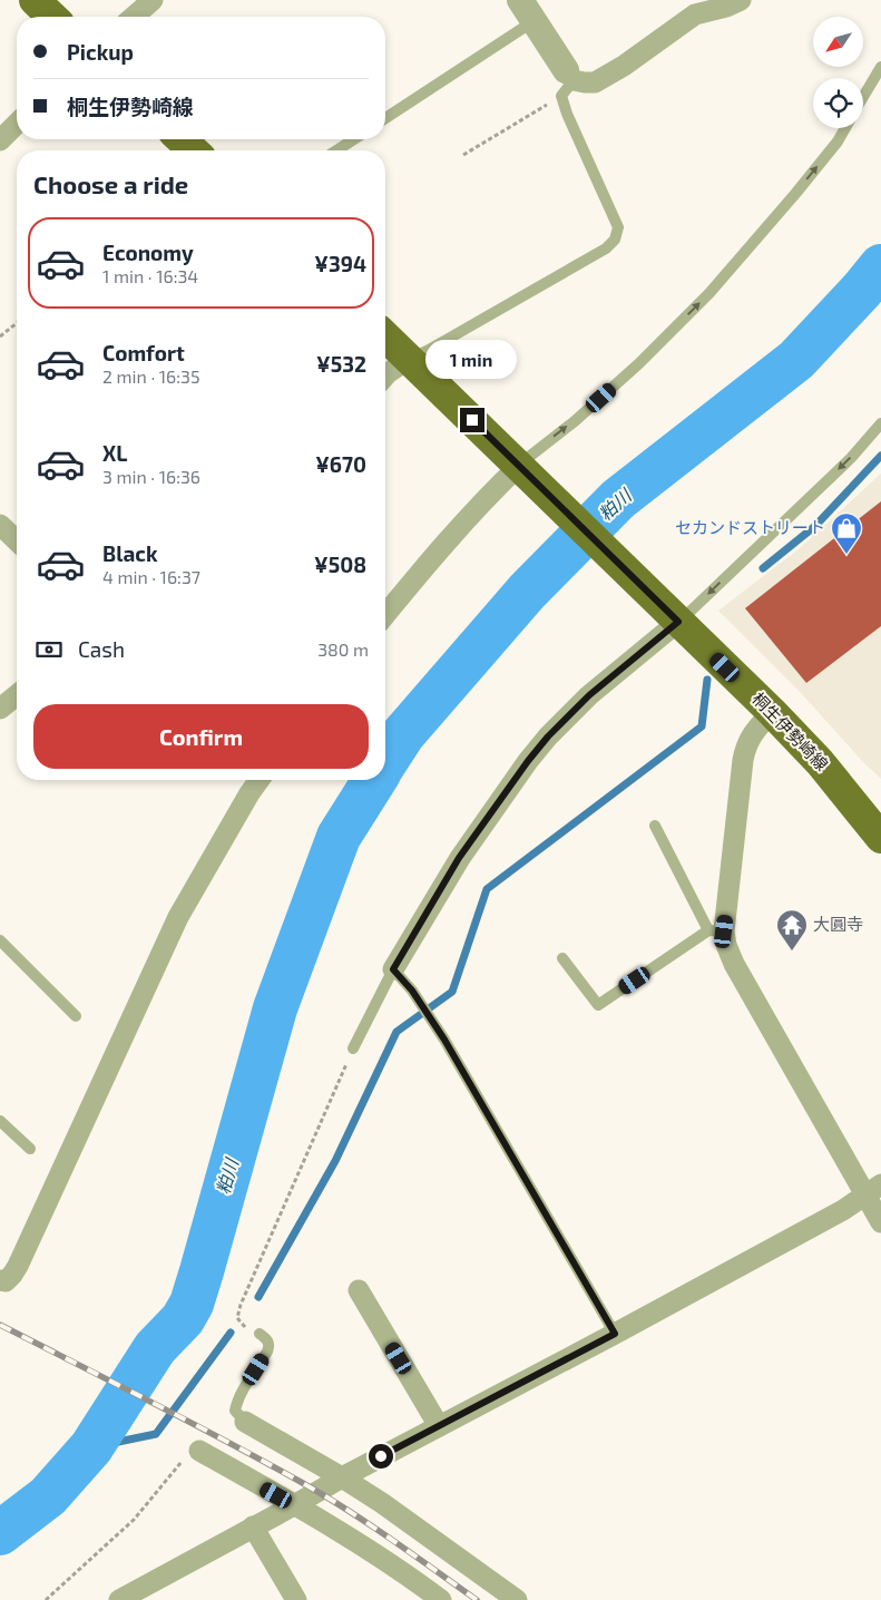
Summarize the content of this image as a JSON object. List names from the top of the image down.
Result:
{
  "streets": {
    "main road": ["桐生伊勢崎線"]
  },
  "water": ["粕川"],
  "places": {
    "shop": ["セカンドストリート"],
    "temple": ["大圓寺"]
  },
  "north": "bottom left",
  "page": {
    "banner": ["Pickup", "桐生伊勢崎線"],
    "heading": "Choose a ride",
    "list": [
      {
        "name": "Economy",
        "note": "1 min · 16:34",
        "value": "¥394"
      },
      {
        "name": "Comfort",
        "note": "2 min · 16:35",
        "value": "¥532"
      },
      {
        "name": "XL",
        "note": "3 min · 16:36",
        "value": "¥670"
      },
      {
        "name": "Black",
        "note": "4 min · 16:37",
        "value": "¥508"
      }
    ],
    "bubble": "1 min",
    "pay": ["Cash", "380 m"],
    "buttons": "Confirm"
  }
}
